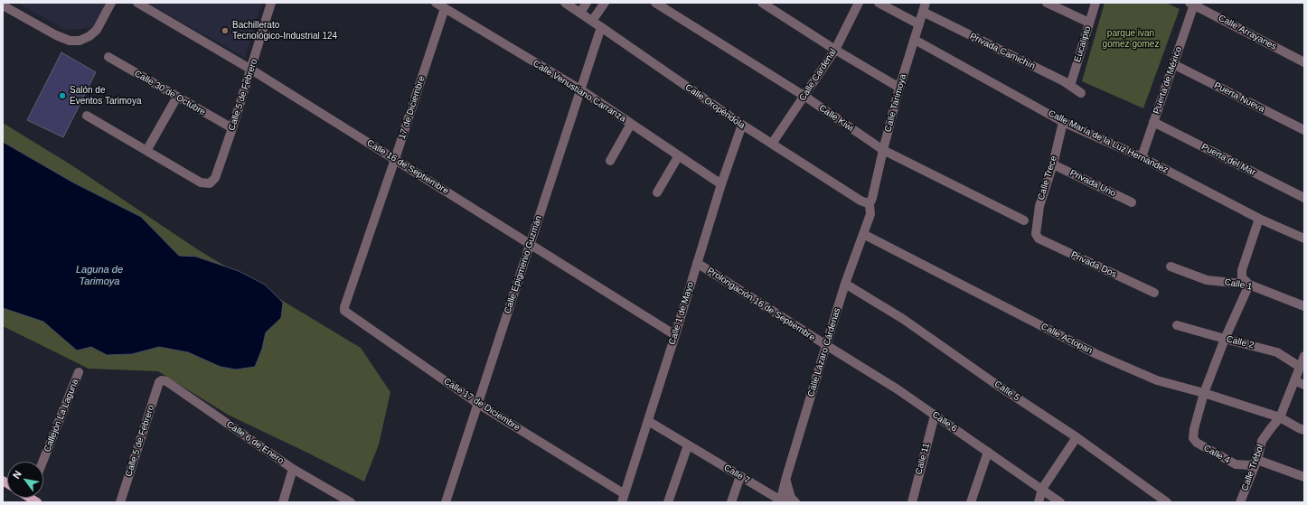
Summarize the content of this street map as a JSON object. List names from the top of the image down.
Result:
{
  "streets": {
    "street": [
      "Calle Arrayanes",
      "Eucalipto",
      "Privada Camichín",
      "Calle Cardenal",
      "Puerta de México",
      "Calle Venustiano Carranza",
      "Calle 30 de Octubre",
      "Calle 5 de Febrero",
      "Puerta Nueva",
      "Calle Tarimoya",
      "Calle Oropéndola",
      "17 de Diciembre",
      "Calle Kiwi",
      "Calle María de la Luz Hernández",
      "Puerta del Mar",
      "Calle 16 de Septiembre",
      "Calle Trece",
      "Privada Uno",
      "Calle Epigmenio Guzmán",
      "Privada Dos",
      "Calle 1",
      "Prolongación 16 de Septiembre",
      "Calle 1 de Mayo",
      "Calle Actopan",
      "Calle 2",
      "Calle Lázaro Cárdenas",
      "Calle 5",
      "Calle 17 de Diciembre",
      "Callejón La Laguna",
      "Calle 6",
      "Calle 6 de Enero",
      "Calle 4",
      "Calle 11",
      "Calle Trébol",
      "Calle 7"
    ]
  },
  "crossings": [
    ["Calle Arrayanes", "Puerta de México"],
    ["Eucalipto", "Privada Camichín"],
    ["Privada Camichín", "Calle Tarimoya"],
    ["Calle Cardenal", "Calle Oropéndola"],
    ["Calle Cardenal", "Calle Kiwi"],
    ["Puerta de México", "Puerta Nueva"],
    ["Puerta de México", "Calle María de la Luz Hernández"],
    ["Puerta de México", "Puerta del Mar"],
    ["Calle Venustiano Carranza", "17 de Diciembre"],
    ["Calle Venustiano Carranza", "Calle Epigmenio Guzmán"],
    ["Calle Venustiano Carranza", "Calle 1 de Mayo"],
    ["Calle 30 de Octubre", "Calle 5 de Febrero"],
    ["Calle 5 de Febrero", "Calle 16 de Septiembre"],
    ["Calle 5 de Febrero", "Calle 6 de Enero"],
    ["Calle Tarimoya", "Calle Oropéndola"],
    ["Calle Tarimoya", "Calle Kiwi"],
    ["Calle Tarimoya", "Calle María de la Luz Hernández"],
    ["Calle Tarimoya", "Calle Lázaro Cárdenas"],
    ["Calle Oropéndola", "Calle Epigmenio Guzmán"],
    ["Calle Oropéndola", "Calle 1 de Mayo"],
    ["Calle Oropéndola", "Calle Lázaro Cárdenas"],
    ["17 de Diciembre", "Calle 16 de Septiembre"],
    ["17 de Diciembre", "Calle 17 de Diciembre"],
    ["Calle María de la Luz Hernández", "Calle Trece"],
    ["Calle 16 de Septiembre", "Calle Epigmenio Guzmán"],
    ["Calle 16 de Septiembre", "Calle 1 de Mayo"],
    ["Calle Trece", "Privada Uno"],
    ["Calle Trece", "Privada Dos"],
    ["Calle Epigmenio Guzmán", "Calle 17 de Diciembre"],
    ["Prolongación 16 de Septiembre", "Calle 1 de Mayo"],
    ["Prolongación 16 de Septiembre", "Calle Lázaro Cárdenas"],
    ["Prolongación 16 de Septiembre", "Calle 6"],
    ["Calle 1 de Mayo", "Calle 17 de Diciembre"],
    ["Calle 1 de Mayo", "Calle 7"],
    ["Calle Actopan", "Calle Lázaro Cárdenas"],
    ["Calle Actopan", "Calle 4"],
    ["Calle Actopan", "Calle Trébol"],
    ["Calle 2", "Calle Trébol"],
    ["Calle Lázaro Cárdenas", "Calle 5"],
    ["Calle Lázaro Cárdenas", "Calle 6"],
    ["Calle Lázaro Cárdenas", "Calle 7"],
    ["Calle 6", "Calle 11"],
    ["Calle 4", "Calle Trébol"]
  ],
  "water": ["Laguna de Tarimoya"],
  "parks": ["parque ivan gomez gomez"],
  "places": ["Bachillerato Tecnológico-Industrial 124", "Salón de Eventos Tarimoya"],
  "north": "top left"
}
